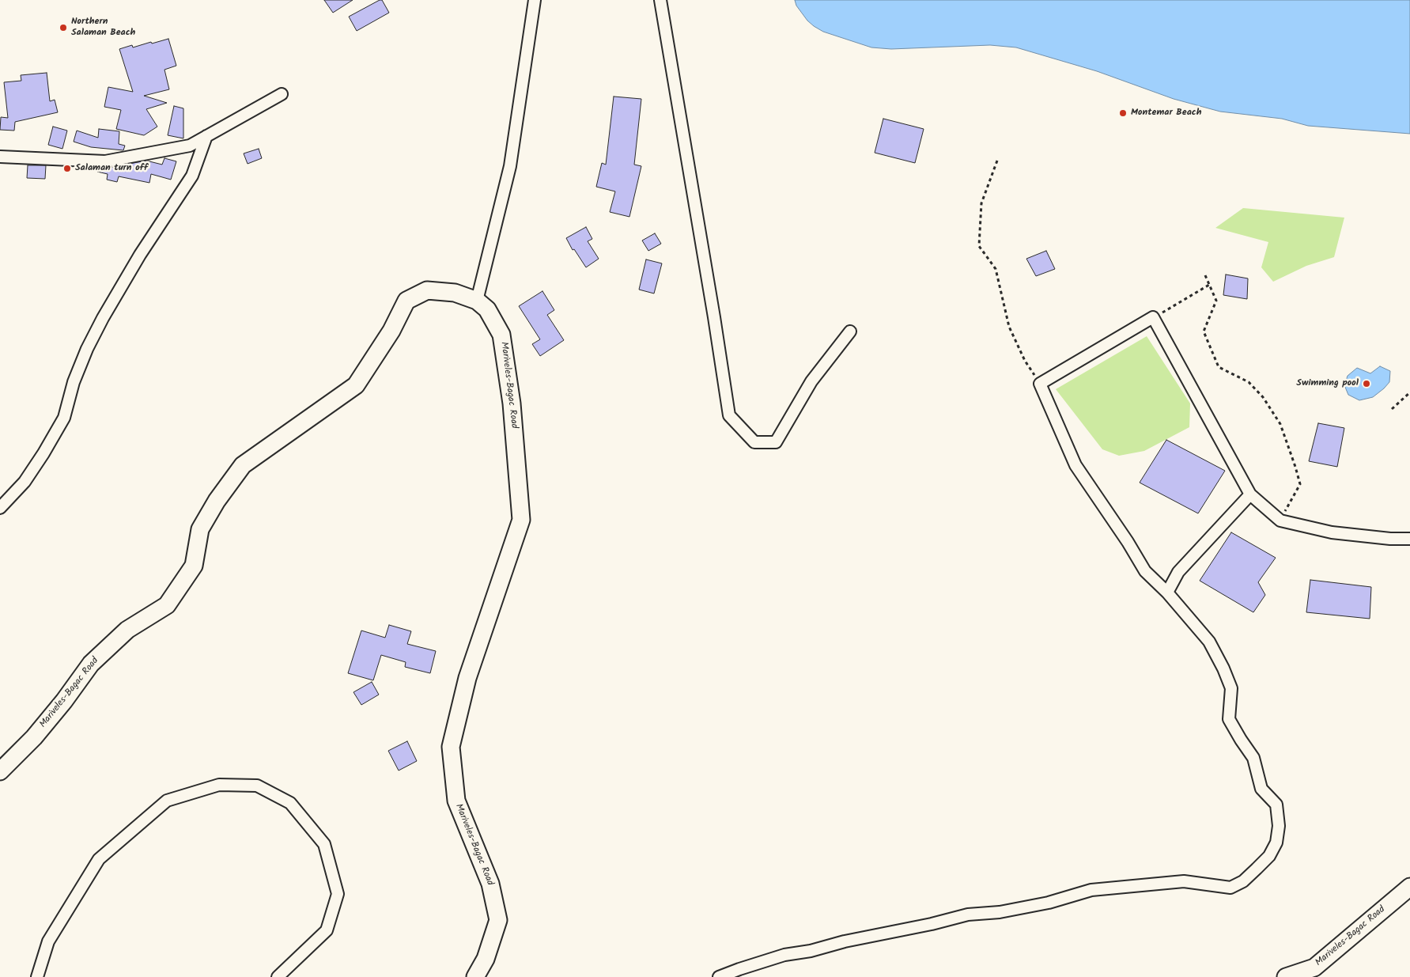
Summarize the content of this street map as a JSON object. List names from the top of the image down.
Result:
{
  "streets": {
    "main road": ["Mariveles-Bagac Road"]
  },
  "places": [
    "Northern Salaman Beach",
    "Montemar Beach",
    "Salaman turn off",
    "Swimming pool"
  ]
}
